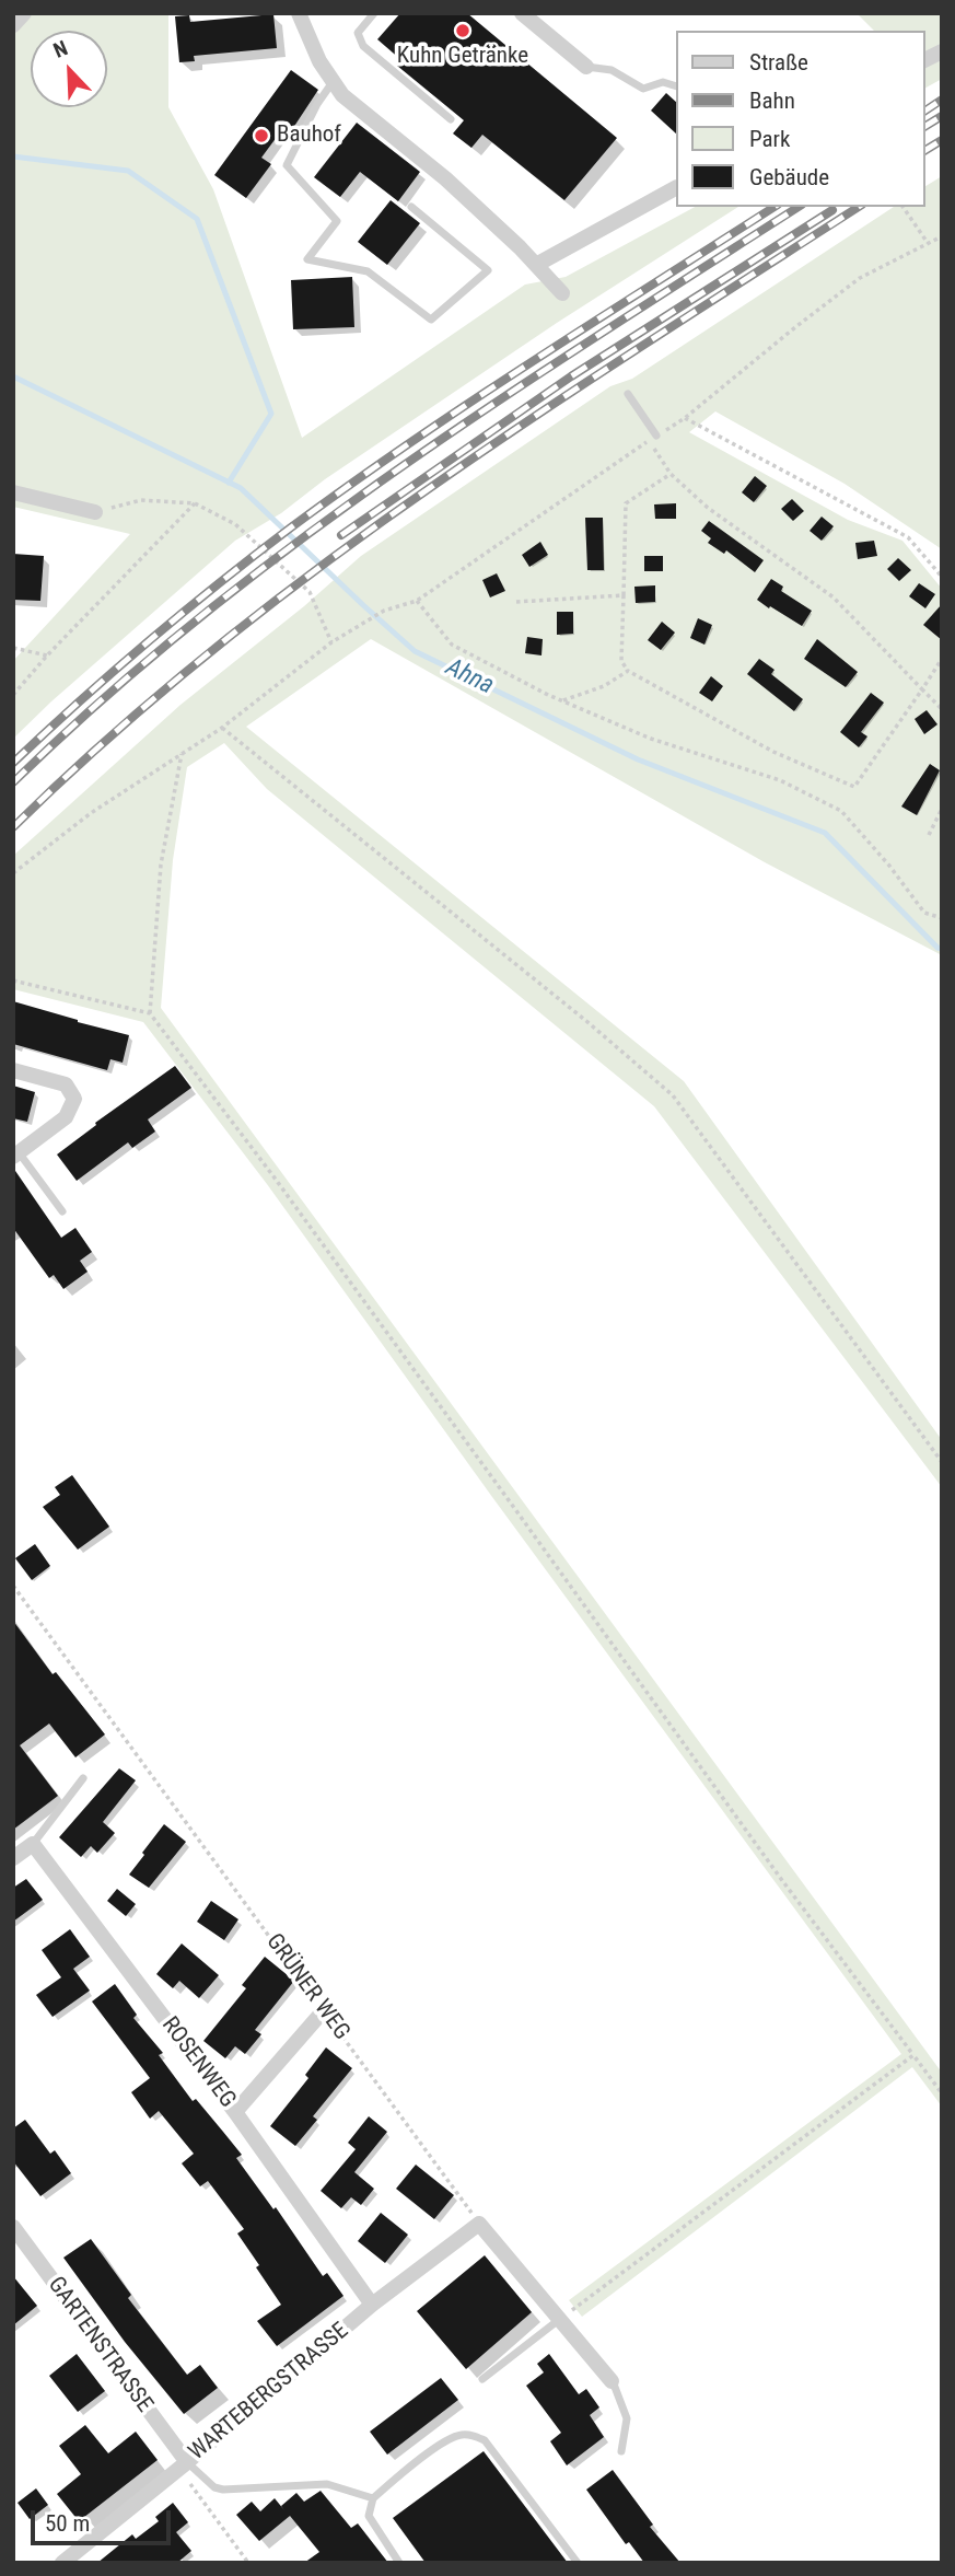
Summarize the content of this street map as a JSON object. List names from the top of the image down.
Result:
{
  "streets": {
    "street": ["ROSENWEG", "GARTENSTRASSE", "WARTEBERGSTRASSE"],
    "path": ["GRÜNER WEG"]
  },
  "crossings": [
    ["GRÜNER WEG", "WARTEBERGSTRASSE"],
    ["ROSENWEG", "WARTEBERGSTRASSE"],
    ["GARTENSTRASSE", "WARTEBERGSTRASSE"]
  ],
  "water": ["Ahna"],
  "places": ["Kuhn Getränke", "Bauhof"],
  "legend": [
    "Straße",
    "Bahn",
    "Park",
    "Gebäude"
  ],
  "scale_bar": "50 m",
  "north": "top left"
}
